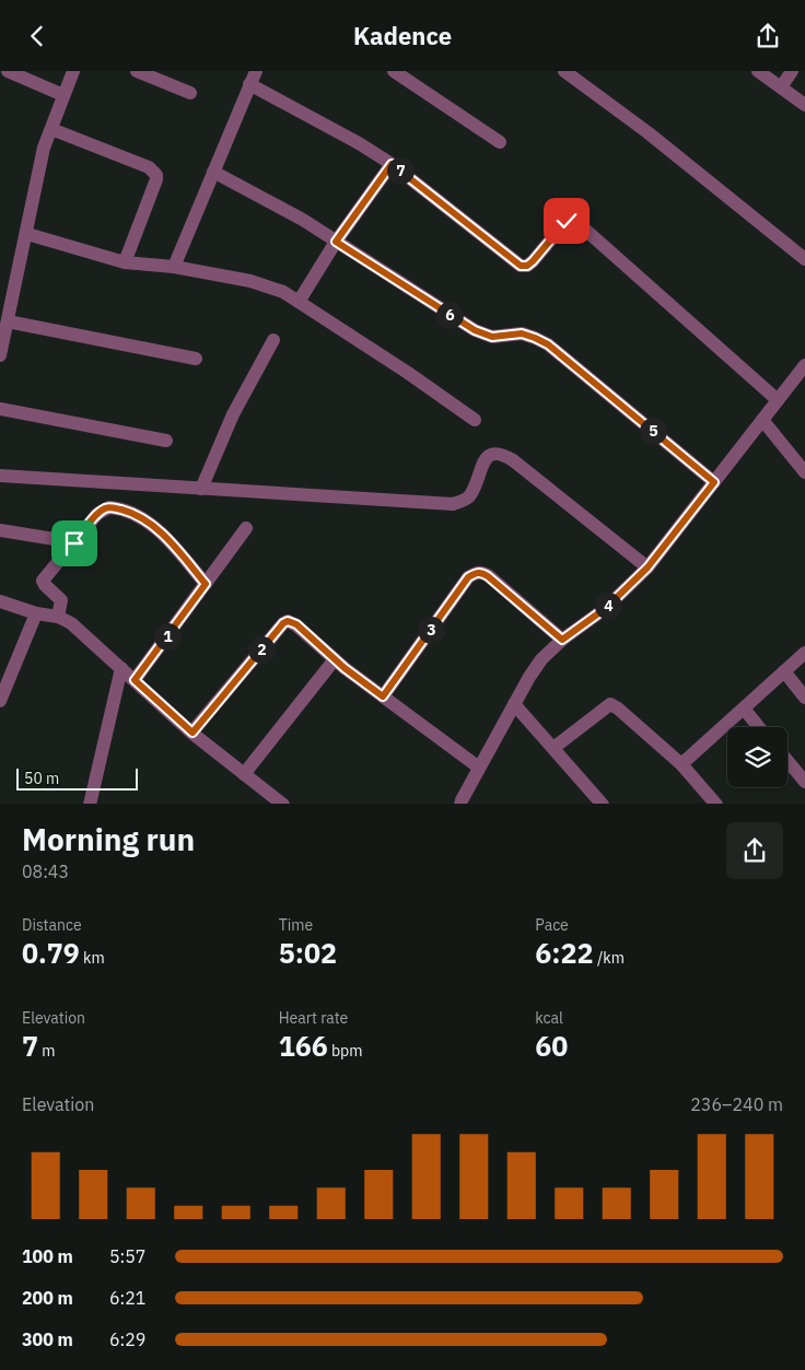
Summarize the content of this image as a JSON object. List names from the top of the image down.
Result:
{
  "scale_bar": "50 m",
  "page": {
    "header": "Kadence",
    "pins": [
      "7",
      "6",
      "5",
      "4",
      "3",
      "1",
      "2"
    ],
    "scale": "50 m",
    "heading": ["Morning run", "08:43"],
    "stats": [
      ["Distance", "0.79 km"],
      ["Time", "5:02"],
      ["Pace", "6:22 /km"],
      ["Elevation", "7 m"],
      ["Heart rate", "166 bpm"],
      ["kcal", "60"]
    ],
    "chart": ["Elevation", "236–240 m"],
    "list": [
      {
        "name": "100 m",
        "note": "5:57"
      },
      {
        "name": "200 m",
        "note": "6:21"
      },
      {
        "name": "300 m",
        "note": "6:29"
      }
    ]
  }
}
